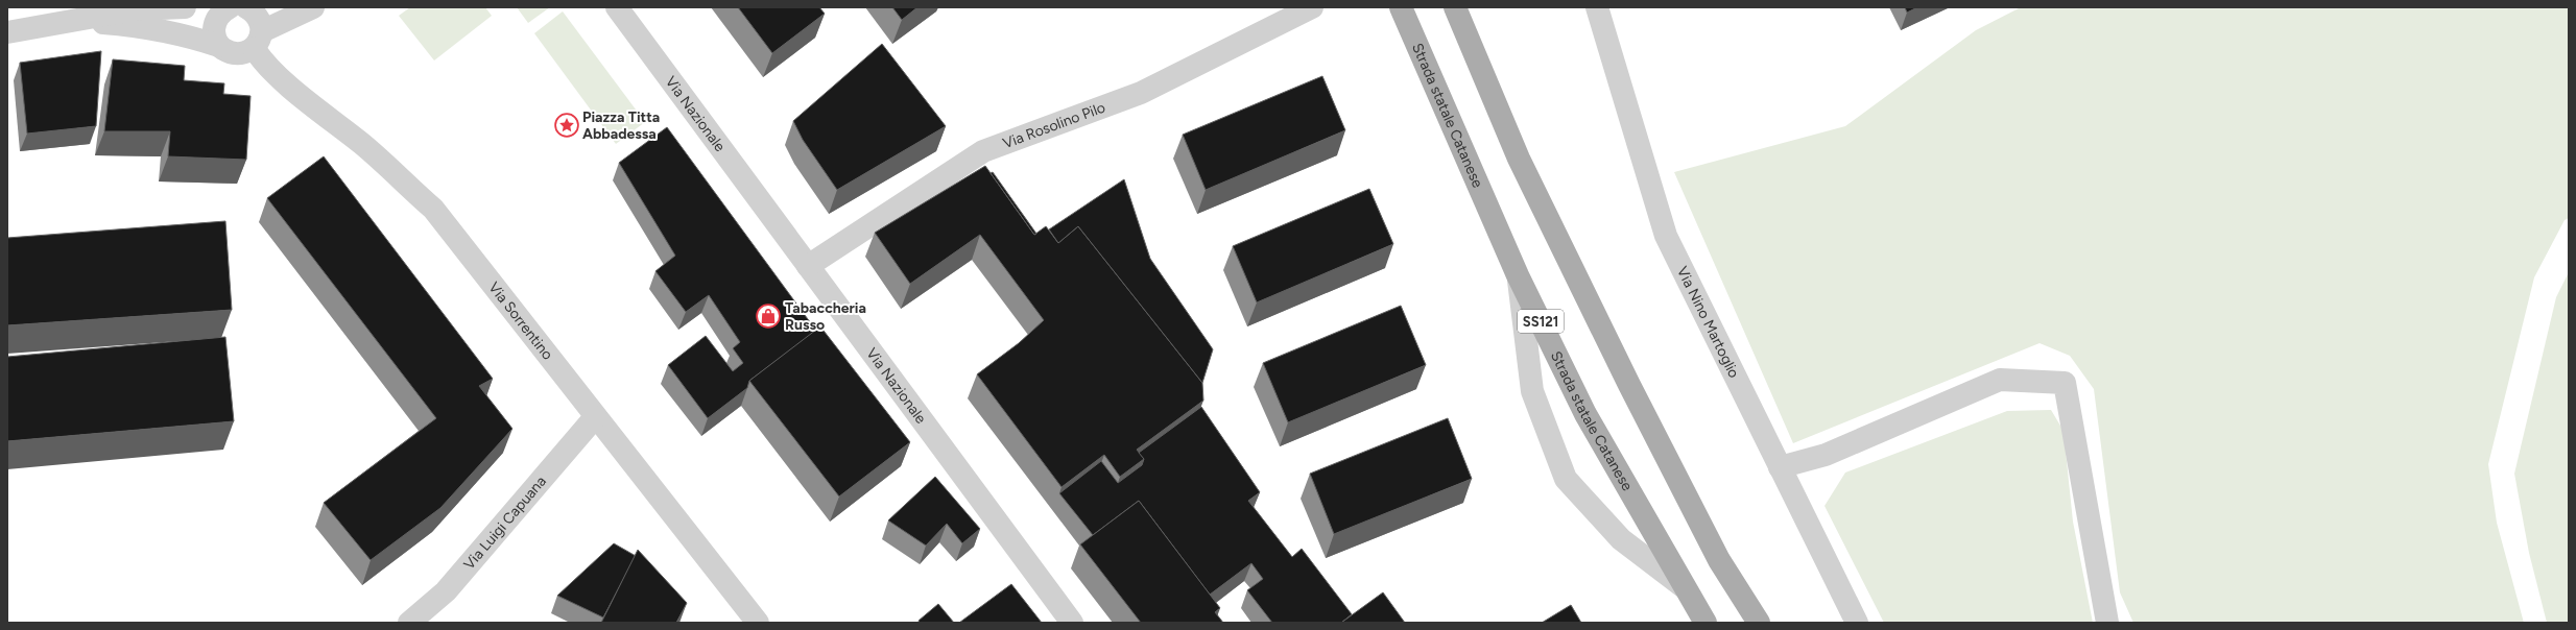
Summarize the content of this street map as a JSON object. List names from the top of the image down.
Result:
{
  "streets": {
    "main road": ["Strada statale Catanese", "SS121"],
    "street": [
      "Via Nazionale",
      "Via Rosolino Pilo",
      "Via Sorrentino",
      "Via Nino Martoglio",
      "Via Luigi Capuana"
    ]
  },
  "crossings": [
    ["Via Nazionale", "Via Rosolino Pilo"],
    ["Via Sorrentino", "Via Luigi Capuana"]
  ],
  "places": {
    "place": ["Piazza Titta Abbadessa"],
    "shop": ["Tabaccheria Russo"]
  }
}
